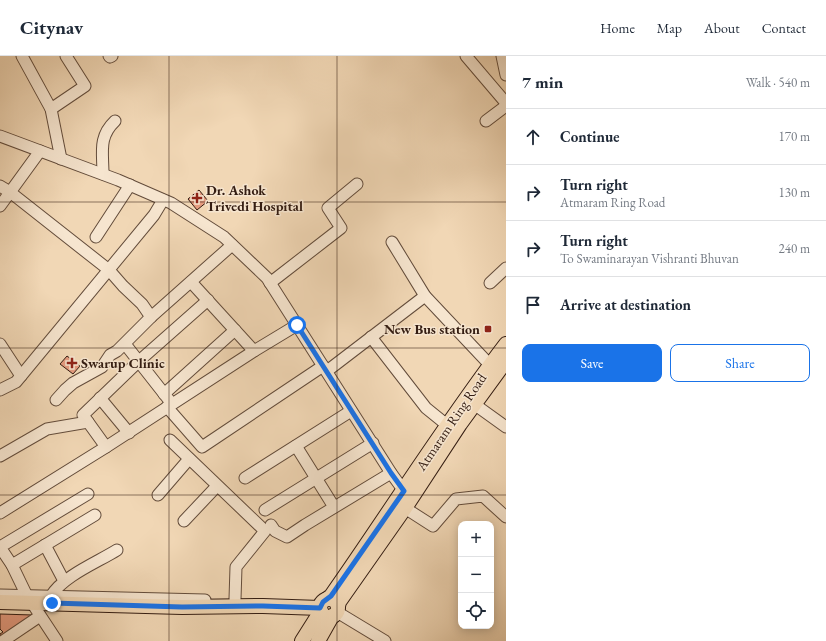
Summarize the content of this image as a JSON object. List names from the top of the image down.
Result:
{
  "streets": {
    "main road": ["Atmaram Ring Road"]
  },
  "places": {
    "health": ["Dr. Ashok Trivedi Hospital", "Swarup Clinic"],
    "transit": ["New Bus station"]
  },
  "page": {
    "header": "Citynav",
    "nav": [
      "Home",
      "Map",
      "About",
      "Contact"
    ],
    "heading": ["7 min", "Walk · 540 m"],
    "list": [
      ["Continue", "170 m"],
      ["Turn right", "Atmaram Ring Road", "130 m"],
      ["Turn right", "To Swaminarayan Vishranti Bhuvan", "240 m"],
      "Arrive at destination"
    ],
    "buttons": ["Save", "Share"],
    "map_buttons": ["+", "−"]
  }
}
